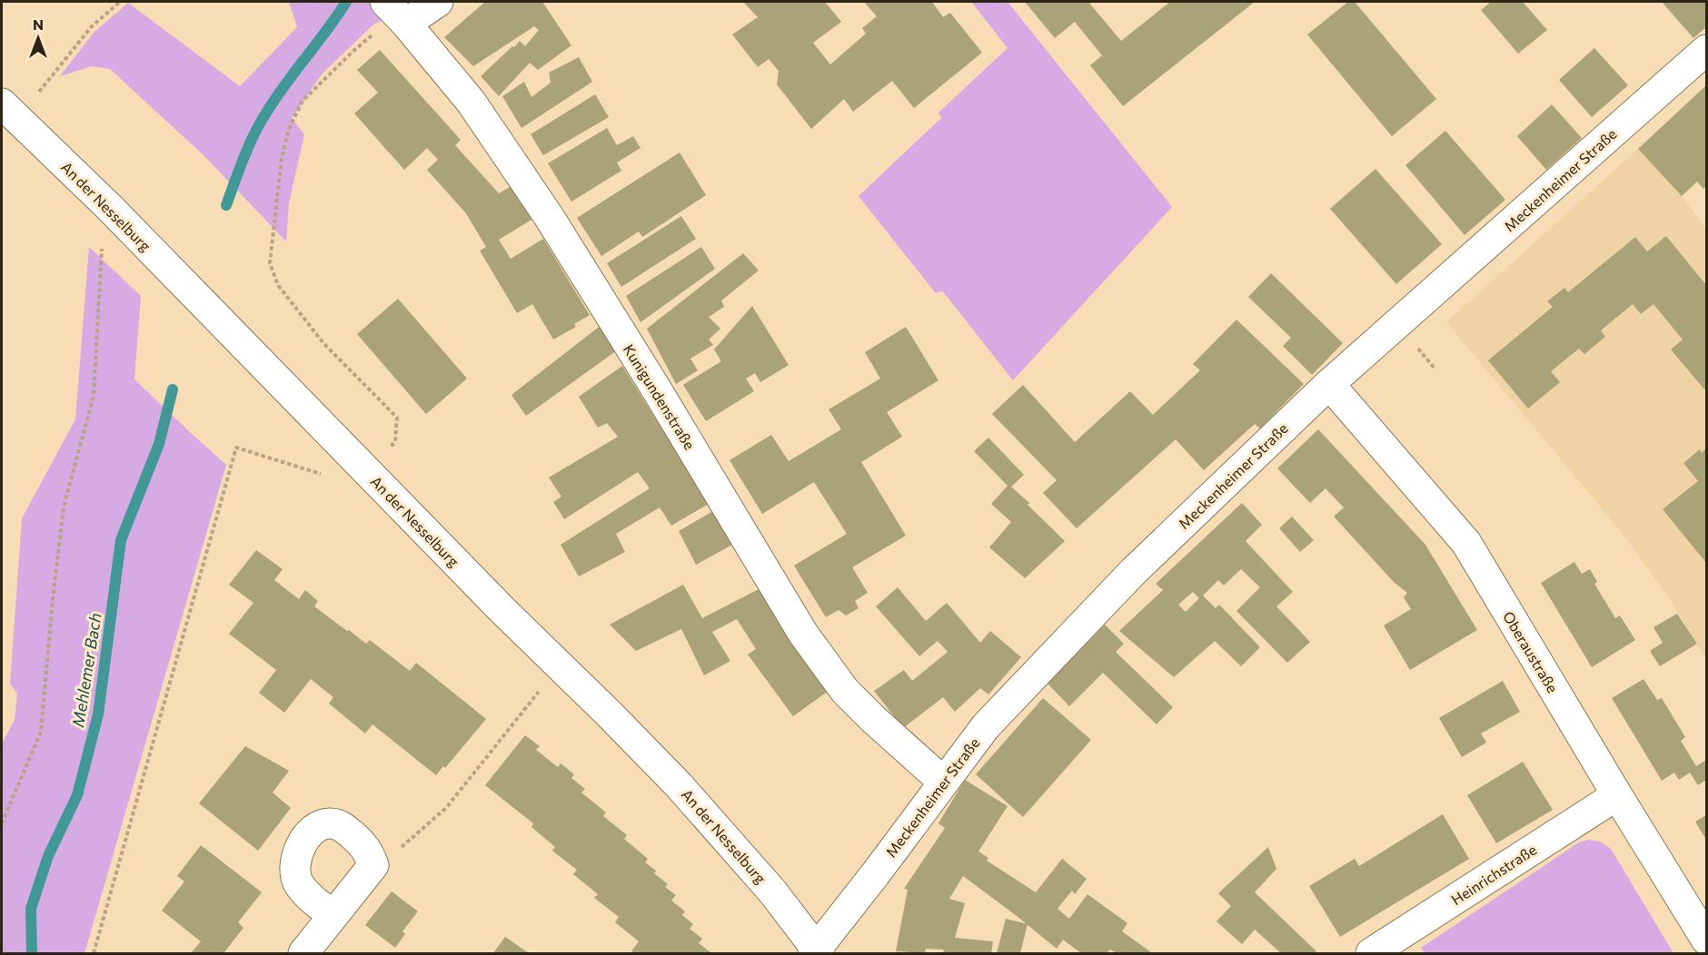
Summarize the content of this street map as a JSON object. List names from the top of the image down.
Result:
{
  "streets": {
    "street": [
      "Meckenheimer Straße",
      "An der Nesselburg",
      "Kunigundenstraße",
      "Oberaustraße",
      "Heinrichstraße"
    ]
  },
  "crossings": [
    ["Meckenheimer Straße", "An der Nesselburg"],
    ["Meckenheimer Straße", "Kunigundenstraße"],
    ["Meckenheimer Straße", "Oberaustraße"],
    ["Oberaustraße", "Heinrichstraße"]
  ],
  "water": ["Mehlemer Bach"],
  "north": "top"
}
